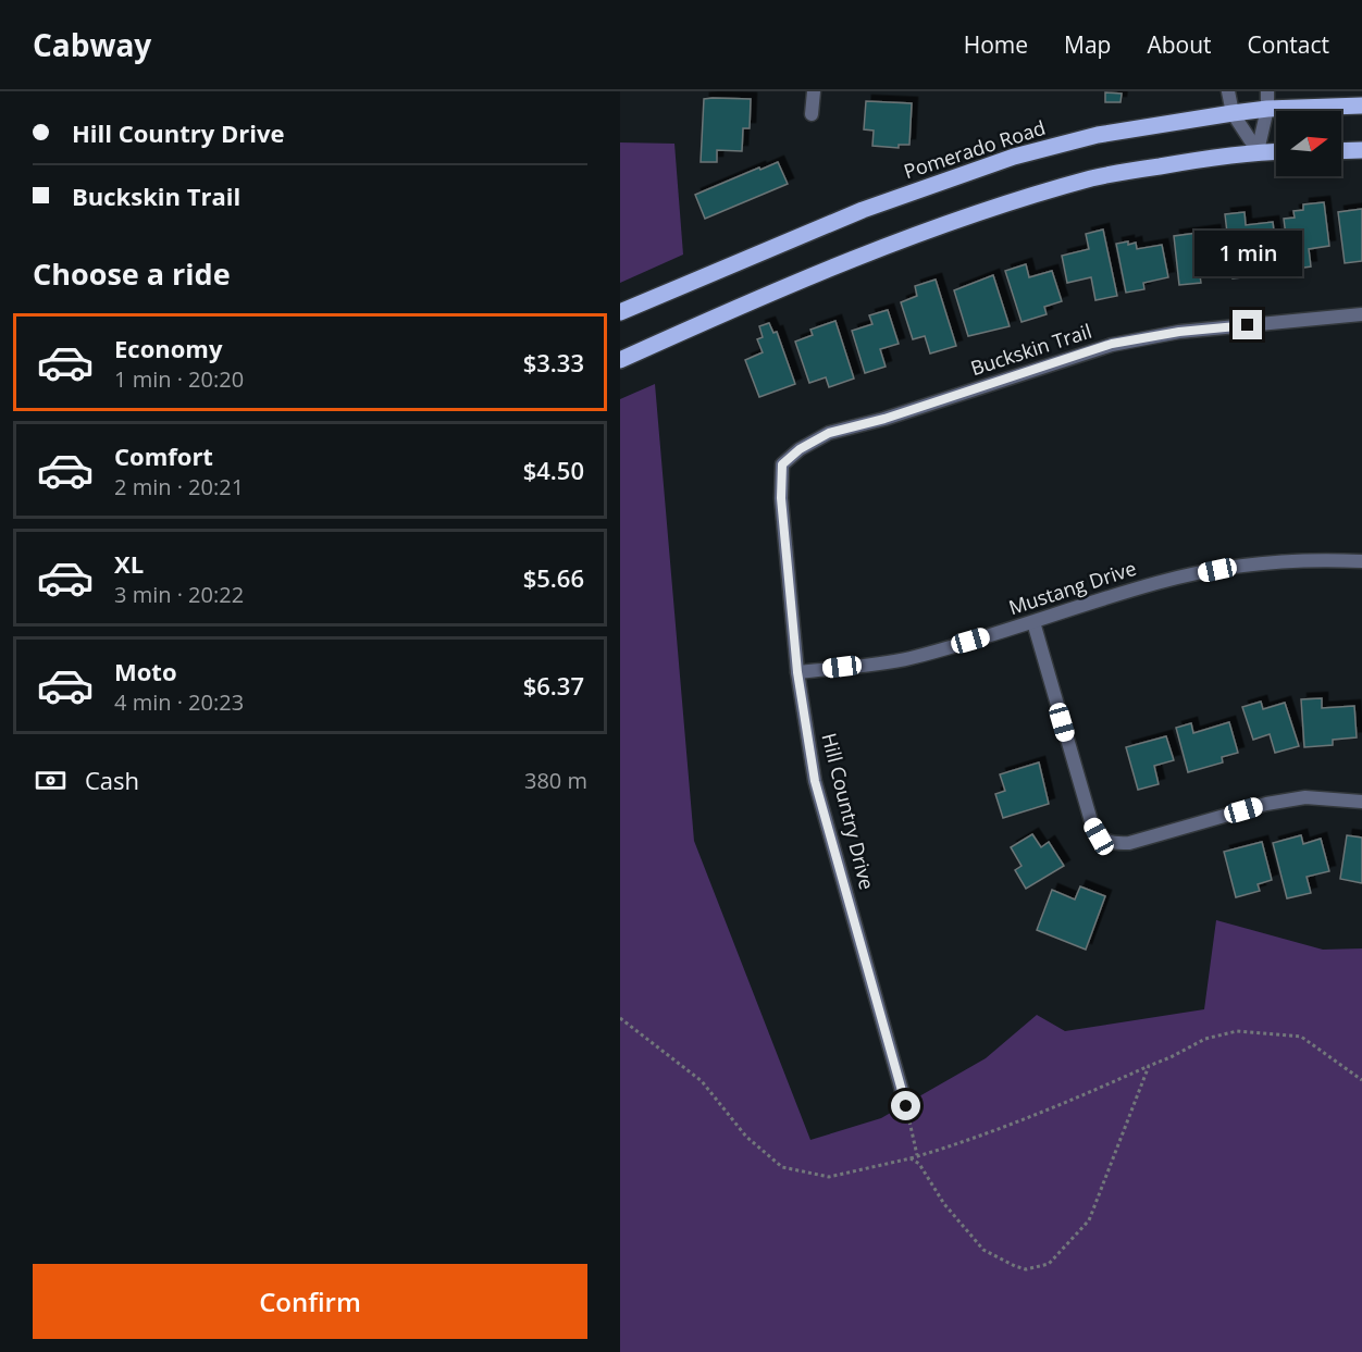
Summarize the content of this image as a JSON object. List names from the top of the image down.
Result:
{
  "streets": {
    "main road": ["Pomerado Road"],
    "street": ["Buckskin Trail", "Mustang Drive", "Hill Country Drive"]
  },
  "crossings": [
    ["Buckskin Trail", "Hill Country Drive"],
    ["Mustang Drive", "Hill Country Drive"]
  ],
  "north": "right",
  "page": {
    "header": "Cabway",
    "nav": [
      "Home",
      "Map",
      "About",
      "Contact"
    ],
    "banner": ["Hill Country Drive", "Buckskin Trail"],
    "bubble": "1 min",
    "heading": "Choose a ride",
    "list": [
      {
        "name": "Economy",
        "note": "1 min · 20:20",
        "value": "$3.33"
      },
      {
        "name": "Comfort",
        "note": "2 min · 20:21",
        "value": "$4.50"
      },
      {
        "name": "XL",
        "note": "3 min · 20:22",
        "value": "$5.66"
      },
      {
        "name": "Moto",
        "note": "4 min · 20:23",
        "value": "$6.37"
      }
    ],
    "pay": ["Cash", "380 m"],
    "buttons": "Confirm"
  }
}
